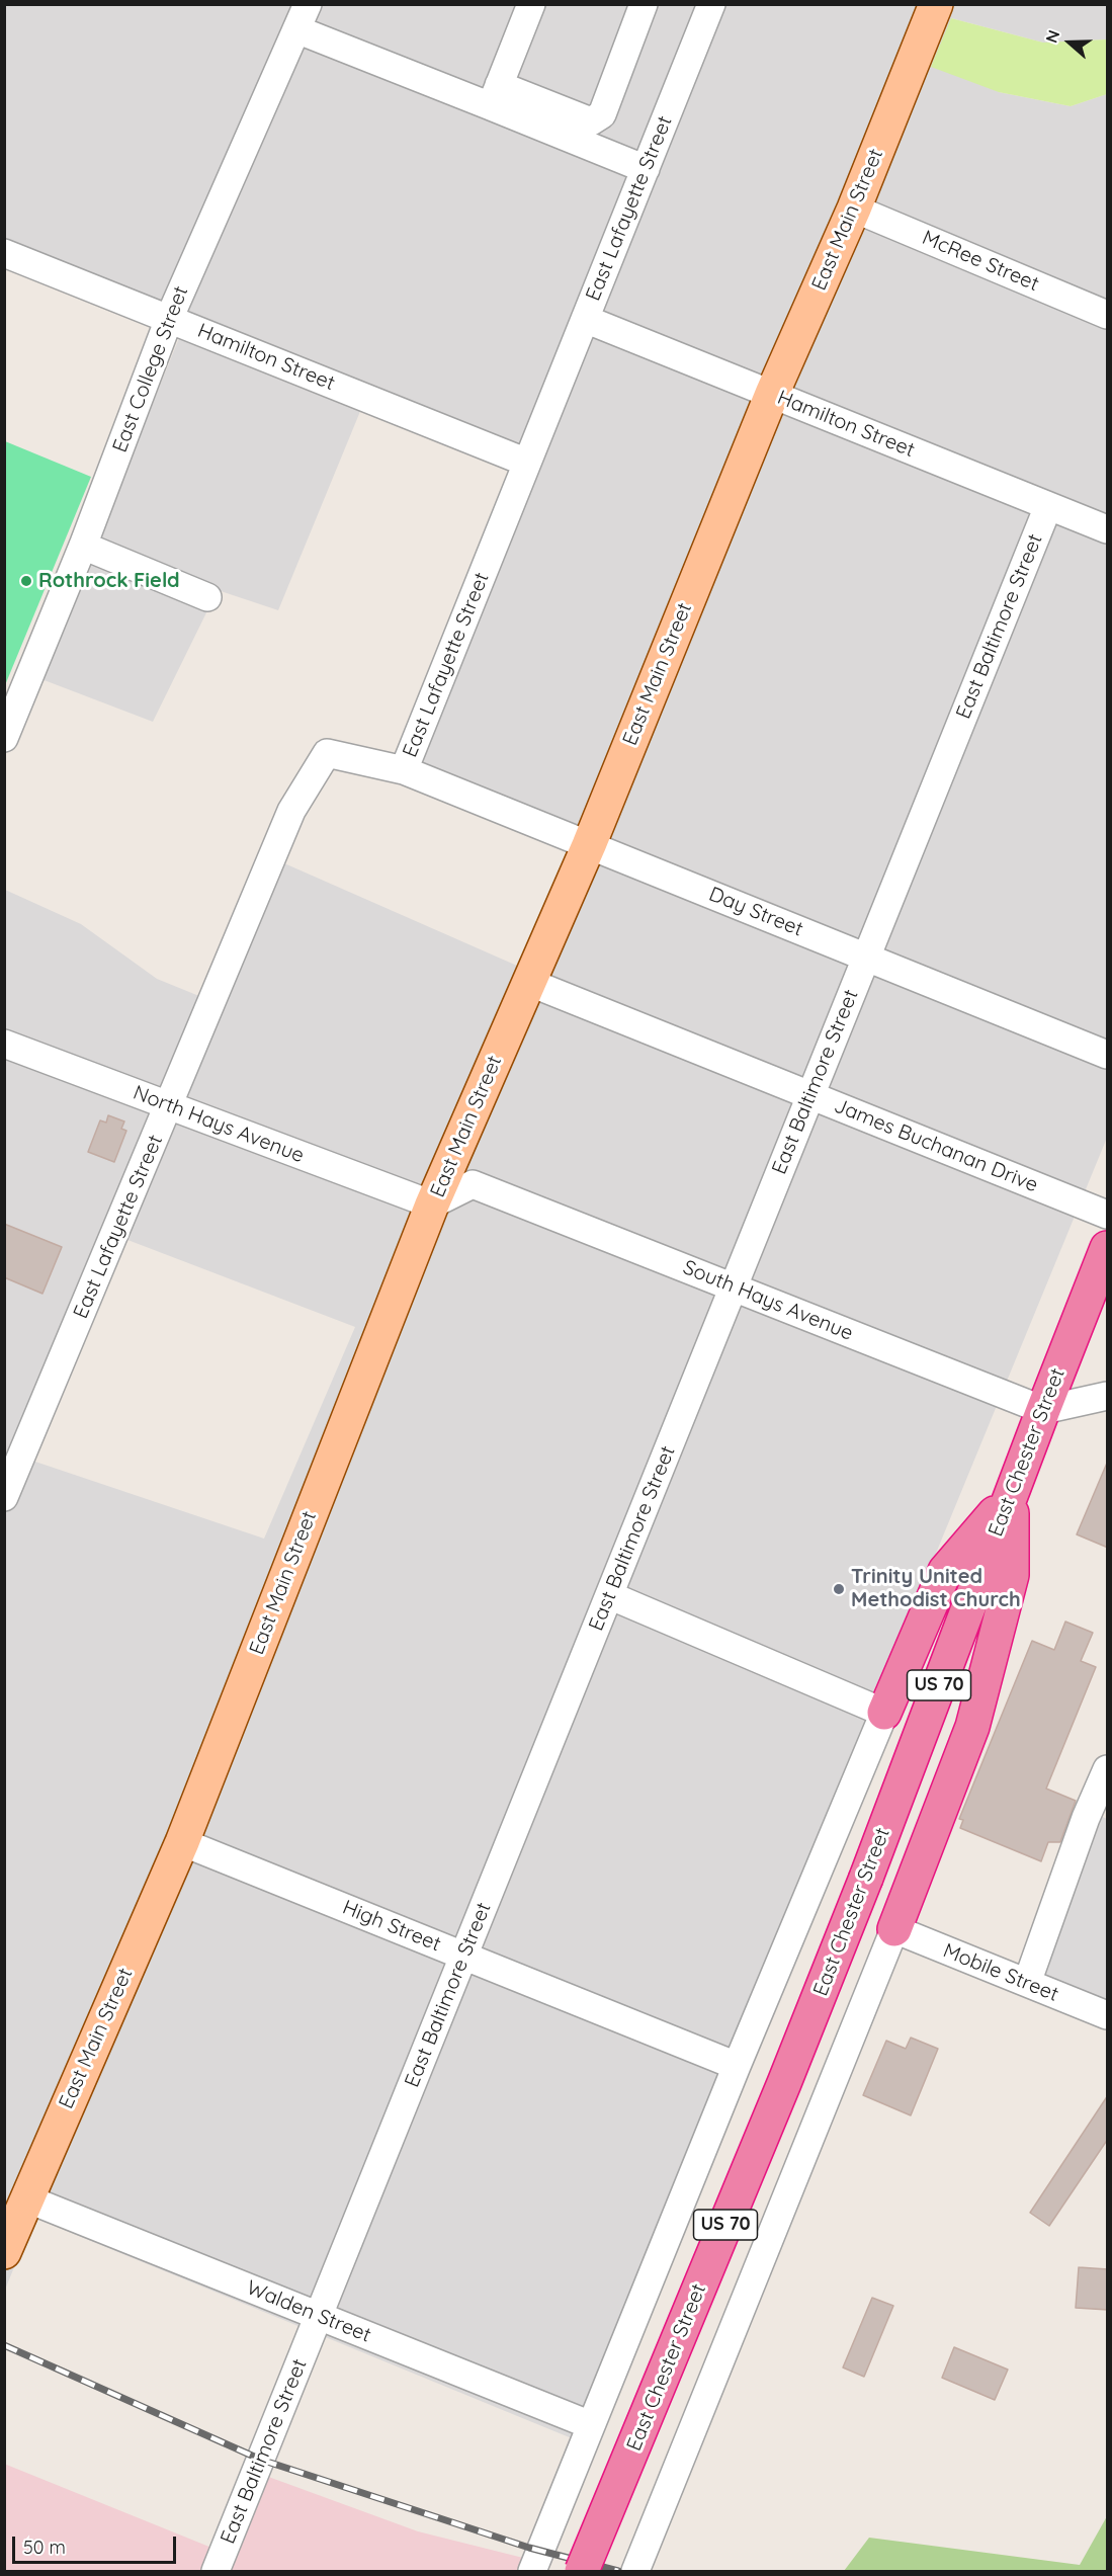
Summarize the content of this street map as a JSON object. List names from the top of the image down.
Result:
{
  "streets": {
    "highway": ["East Chester Street", "US 70"],
    "main road": ["East Main Street"],
    "street": [
      "East Lafayette Street",
      "McRee Street",
      "Hamilton Street",
      "East College Street",
      "East Baltimore Street",
      "Day Street",
      "North Hays Avenue",
      "James Buchanan Drive",
      "South Hays Avenue",
      "High Street",
      "Mobile Street",
      "Walden Street"
    ]
  },
  "crossings": [
    ["East Lafayette Street", "Hamilton Street"],
    ["East Lafayette Street", "Day Street"],
    ["East Lafayette Street", "North Hays Avenue"],
    ["East Main Street", "McRee Street"],
    ["East Main Street", "Hamilton Street"],
    ["East Main Street", "Day Street"],
    ["East Main Street", "North Hays Avenue"],
    ["East Main Street", "James Buchanan Drive"],
    ["East Main Street", "South Hays Avenue"],
    ["East Main Street", "High Street"],
    ["East Main Street", "Walden Street"],
    ["Hamilton Street", "East College Street"],
    ["Hamilton Street", "East Baltimore Street"],
    ["East Baltimore Street", "Day Street"],
    ["East Baltimore Street", "James Buchanan Drive"],
    ["East Baltimore Street", "South Hays Avenue"],
    ["East Baltimore Street", "High Street"],
    ["East Baltimore Street", "Walden Street"],
    ["North Hays Avenue", "South Hays Avenue"],
    ["South Hays Avenue", "East Chester Street"]
  ],
  "places": ["Rothrock Field", "Trinity United Methodist Church"],
  "scale_bar": "50 m",
  "north": "left"
}
